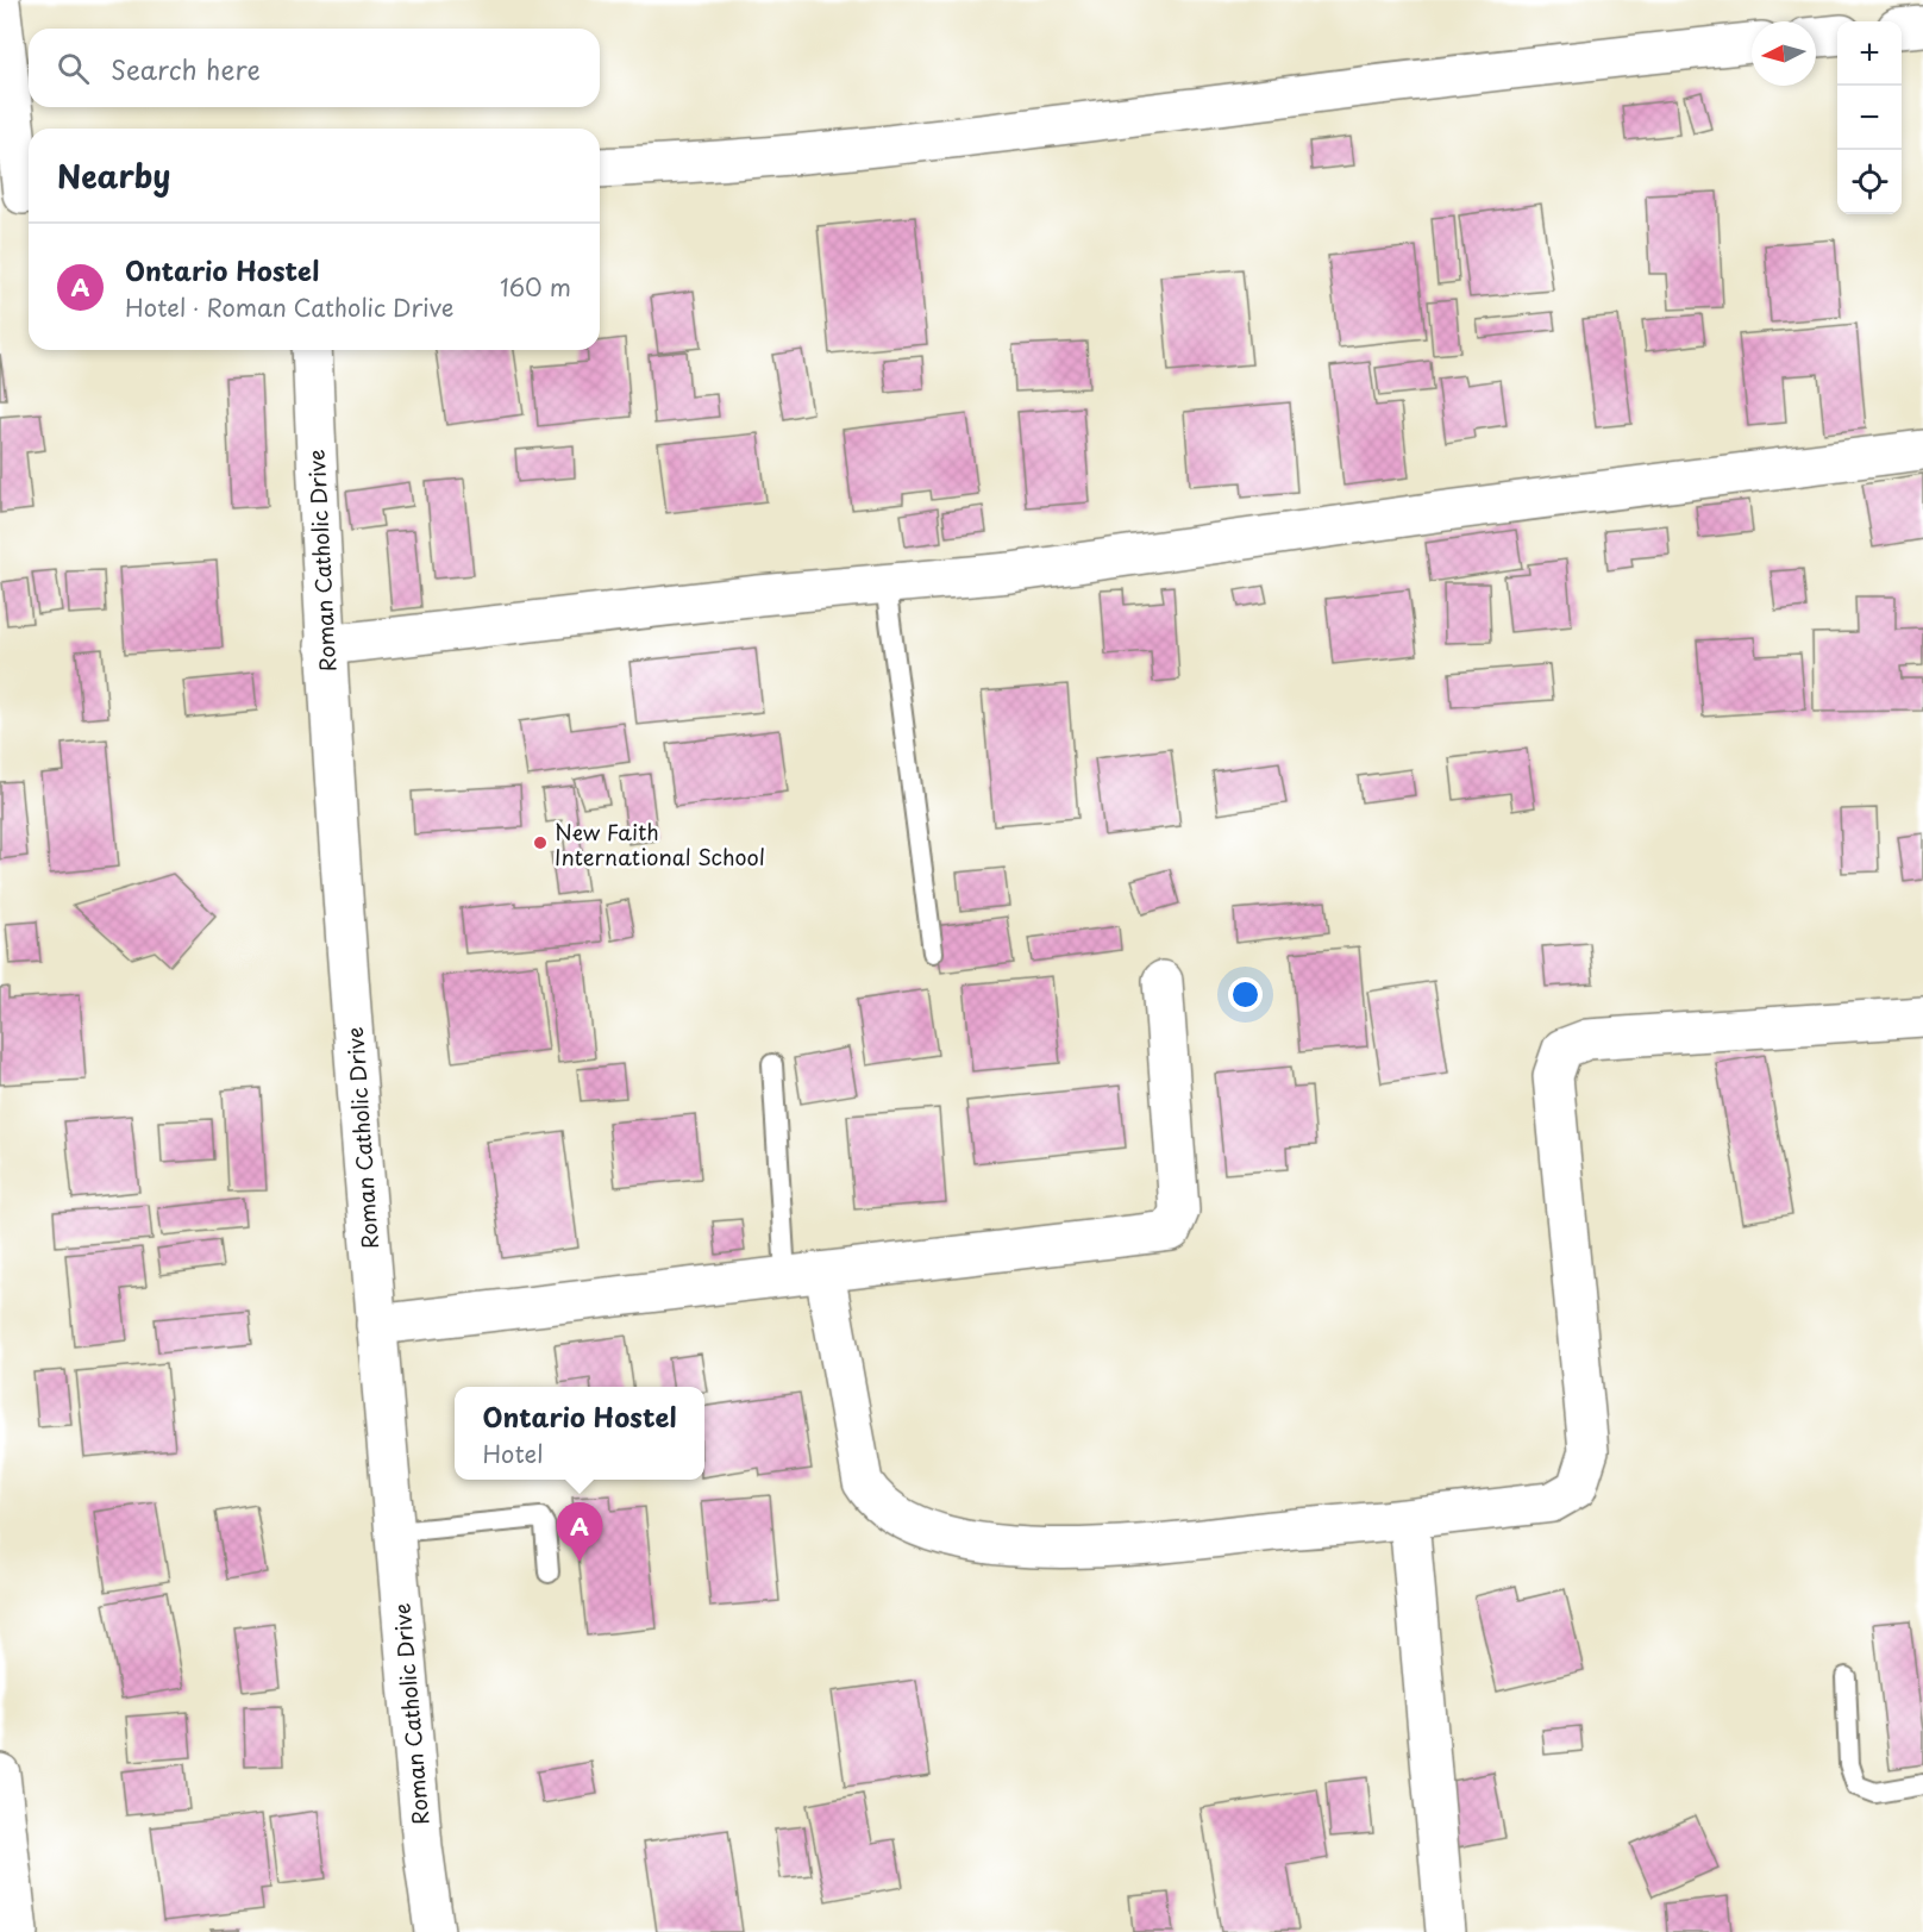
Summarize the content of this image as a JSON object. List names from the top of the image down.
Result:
{
  "streets": {
    "street": ["Roman Catholic Drive"]
  },
  "places": ["New Faith International School"],
  "north": "left",
  "page": {
    "map_buttons": ["+", "−"],
    "search": "Search here",
    "heading": "Nearby",
    "list": [
      {
        "mark": "A",
        "name": "Ontario Hostel",
        "note": "Hotel · Roman Catholic Drive",
        "value": "160 m"
      }
    ],
    "popup": ["Ontario Hostel", "Hotel"],
    "pins": "A"
  }
}
